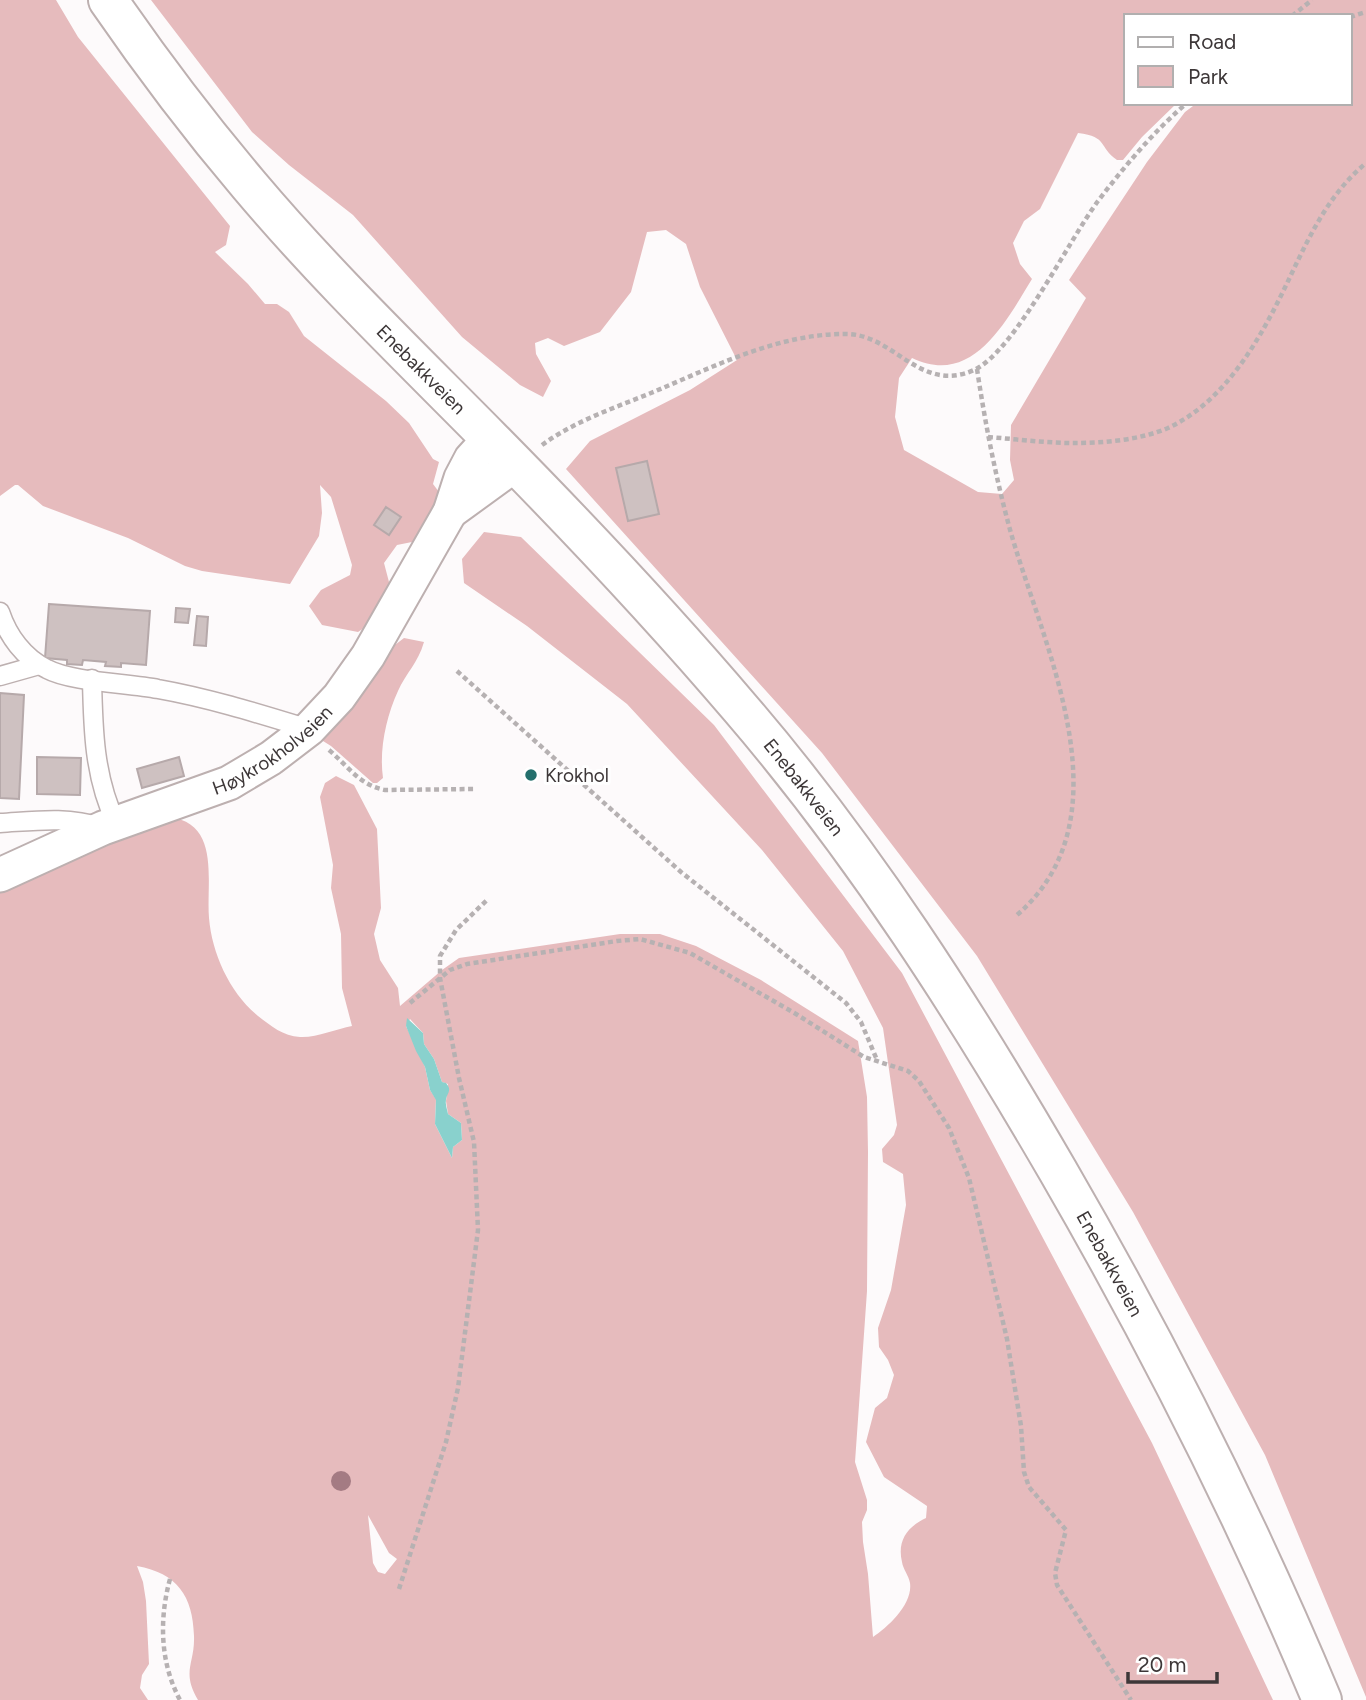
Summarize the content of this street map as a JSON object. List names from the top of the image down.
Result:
{
  "streets": {
    "main road": ["Enebakkveien"],
    "street": ["Høykrokholveien"]
  },
  "crossings": [
    ["Enebakkveien", "Høykrokholveien"]
  ],
  "places": ["Krokhol"],
  "legend": ["Road", "Park"],
  "scale_bar": "20 m"
}
